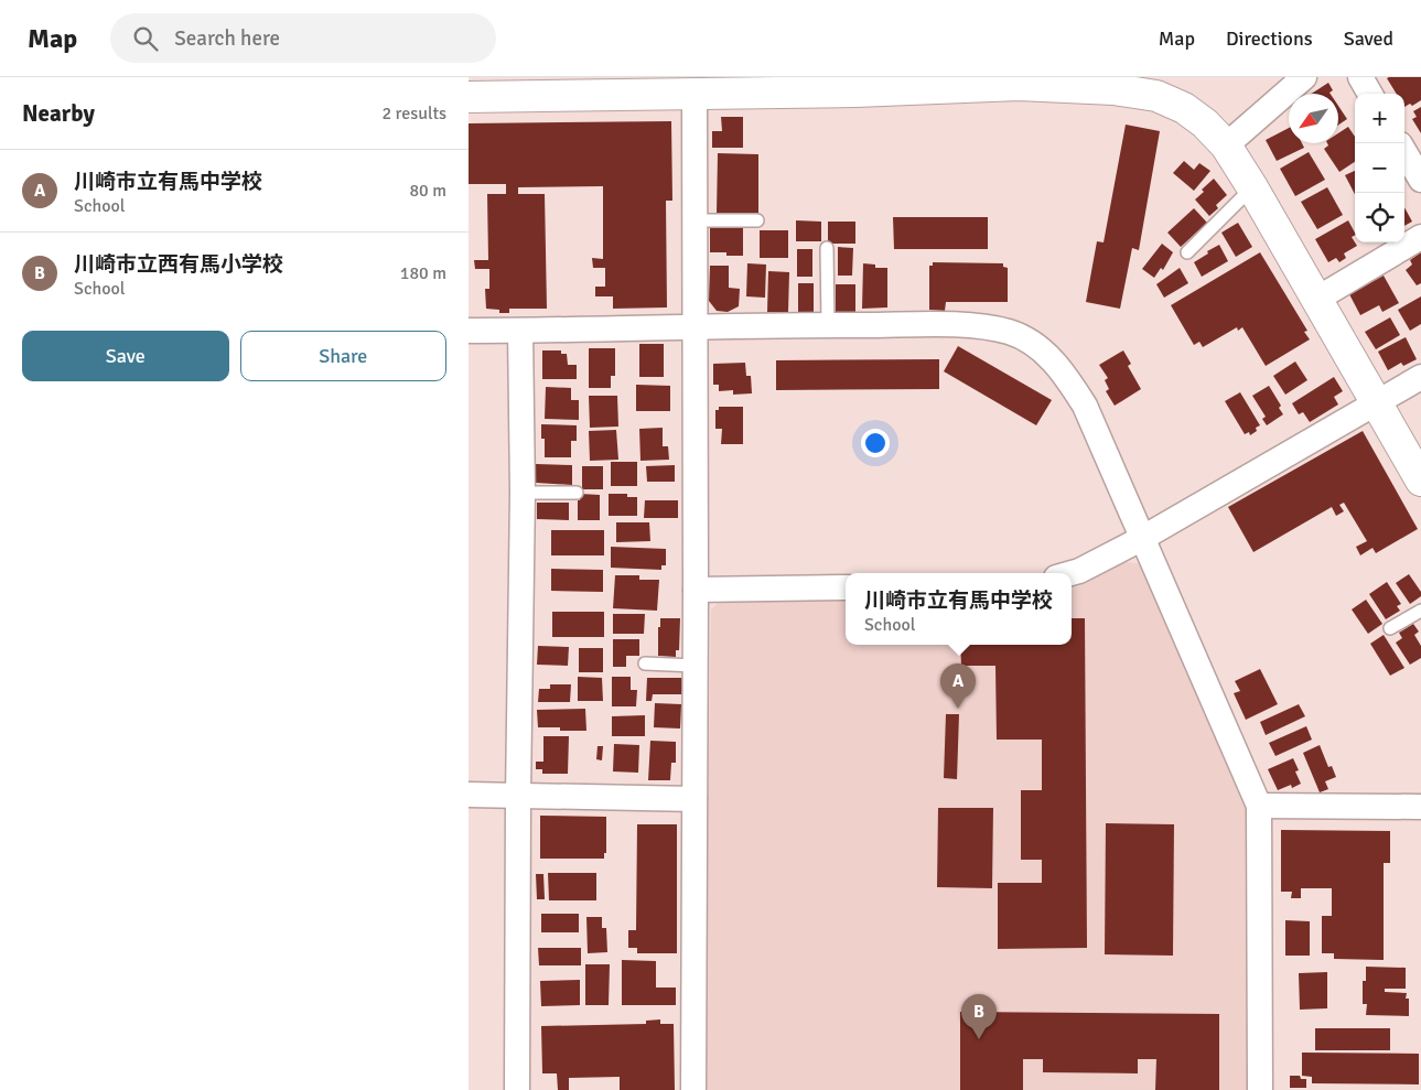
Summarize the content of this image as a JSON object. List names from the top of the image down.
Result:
{
  "north": "bottom left",
  "page": {
    "header": "Map",
    "search": "Search here",
    "nav": ["Map", "Directions", "Saved"],
    "heading": ["Nearby", "2 results"],
    "map_buttons": ["+", "−"],
    "list": [
      {
        "mark": "A",
        "name": "川崎市立有馬中学校",
        "note": "School",
        "value": "80 m"
      },
      {
        "mark": "B",
        "name": "川崎市立西有馬小学校",
        "note": "School",
        "value": "180 m"
      }
    ],
    "buttons": ["Save", "Share"],
    "popup": ["川崎市立有馬中学校", "School"],
    "pins": ["A", "B"]
  }
}
